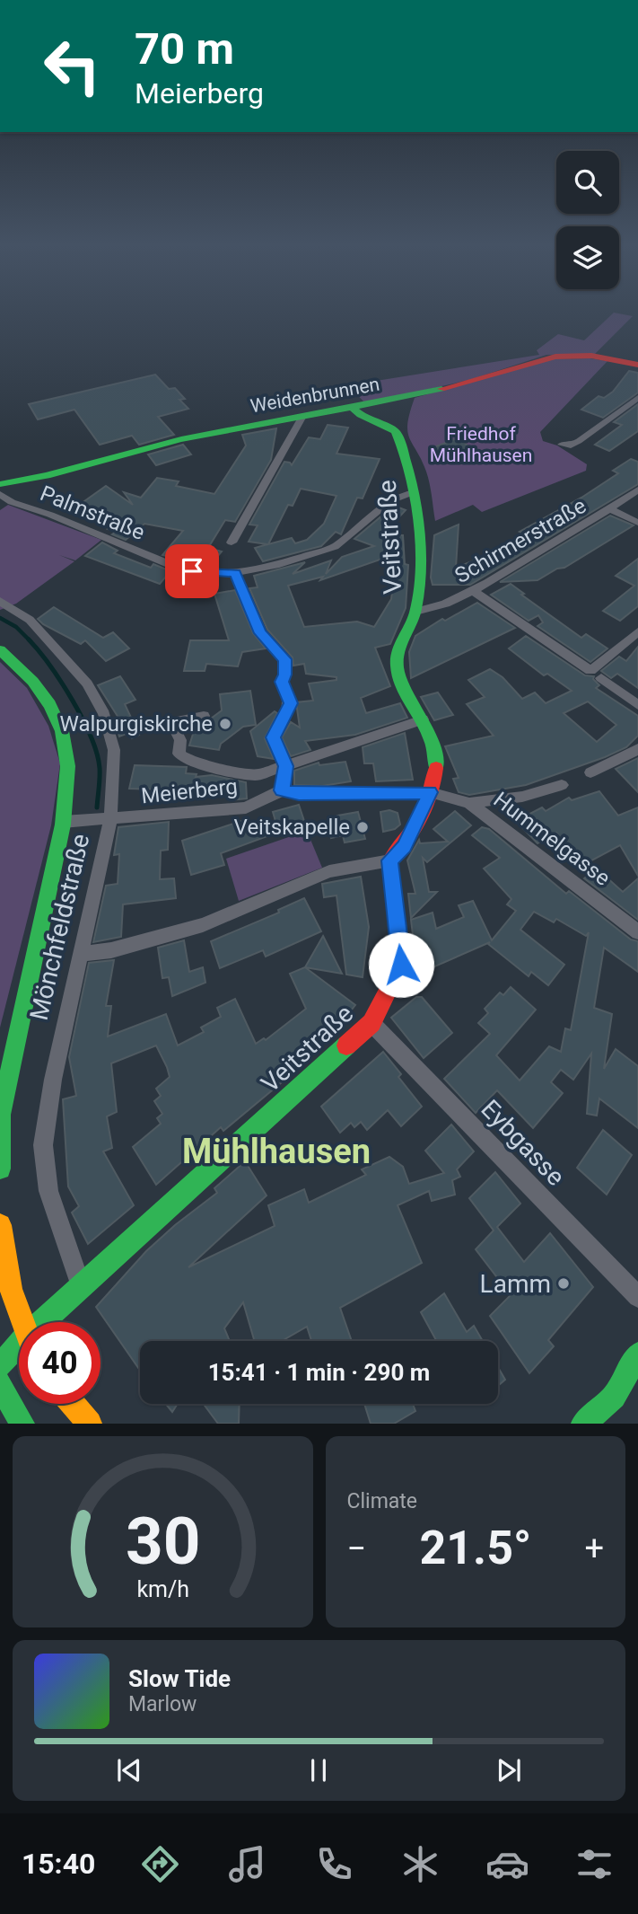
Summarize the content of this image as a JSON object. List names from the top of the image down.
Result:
{
  "streets": {
    "street": [
      "Weidenbrunnen",
      "Palmstraße",
      "Veitstraße",
      "Schirmerstraße",
      "Meierberg",
      "Hummelgasse",
      "Mönchfeldstraße",
      "Eybgasse"
    ]
  },
  "crossings": [
    ["Weidenbrunnen", "Veitstraße"],
    ["Palmstraße", "Veitstraße"],
    ["Veitstraße", "Schirmerstraße"],
    ["Veitstraße", "Mönchfeldstraße"],
    ["Veitstraße", "Eybgasse"],
    ["Meierberg", "Mönchfeldstraße"]
  ],
  "districts": ["Mühlhausen"],
  "parks": ["Friedhof Mühlhausen"],
  "places": ["Walpurgiskirche", "Veitskapelle", "Lamm"],
  "page": {
    "turn": ["70 m", "Meierberg"],
    "limit": "40",
    "trip": "15:41 · 1 min · 290 m",
    "tile": "Climate",
    "heat": ["−", "21.5°", "+"],
    "song": ["Slow Tide", "Marlow"],
    "tabs": "15:40",
    "gauge": ["30", "km/h"]
  }
}
